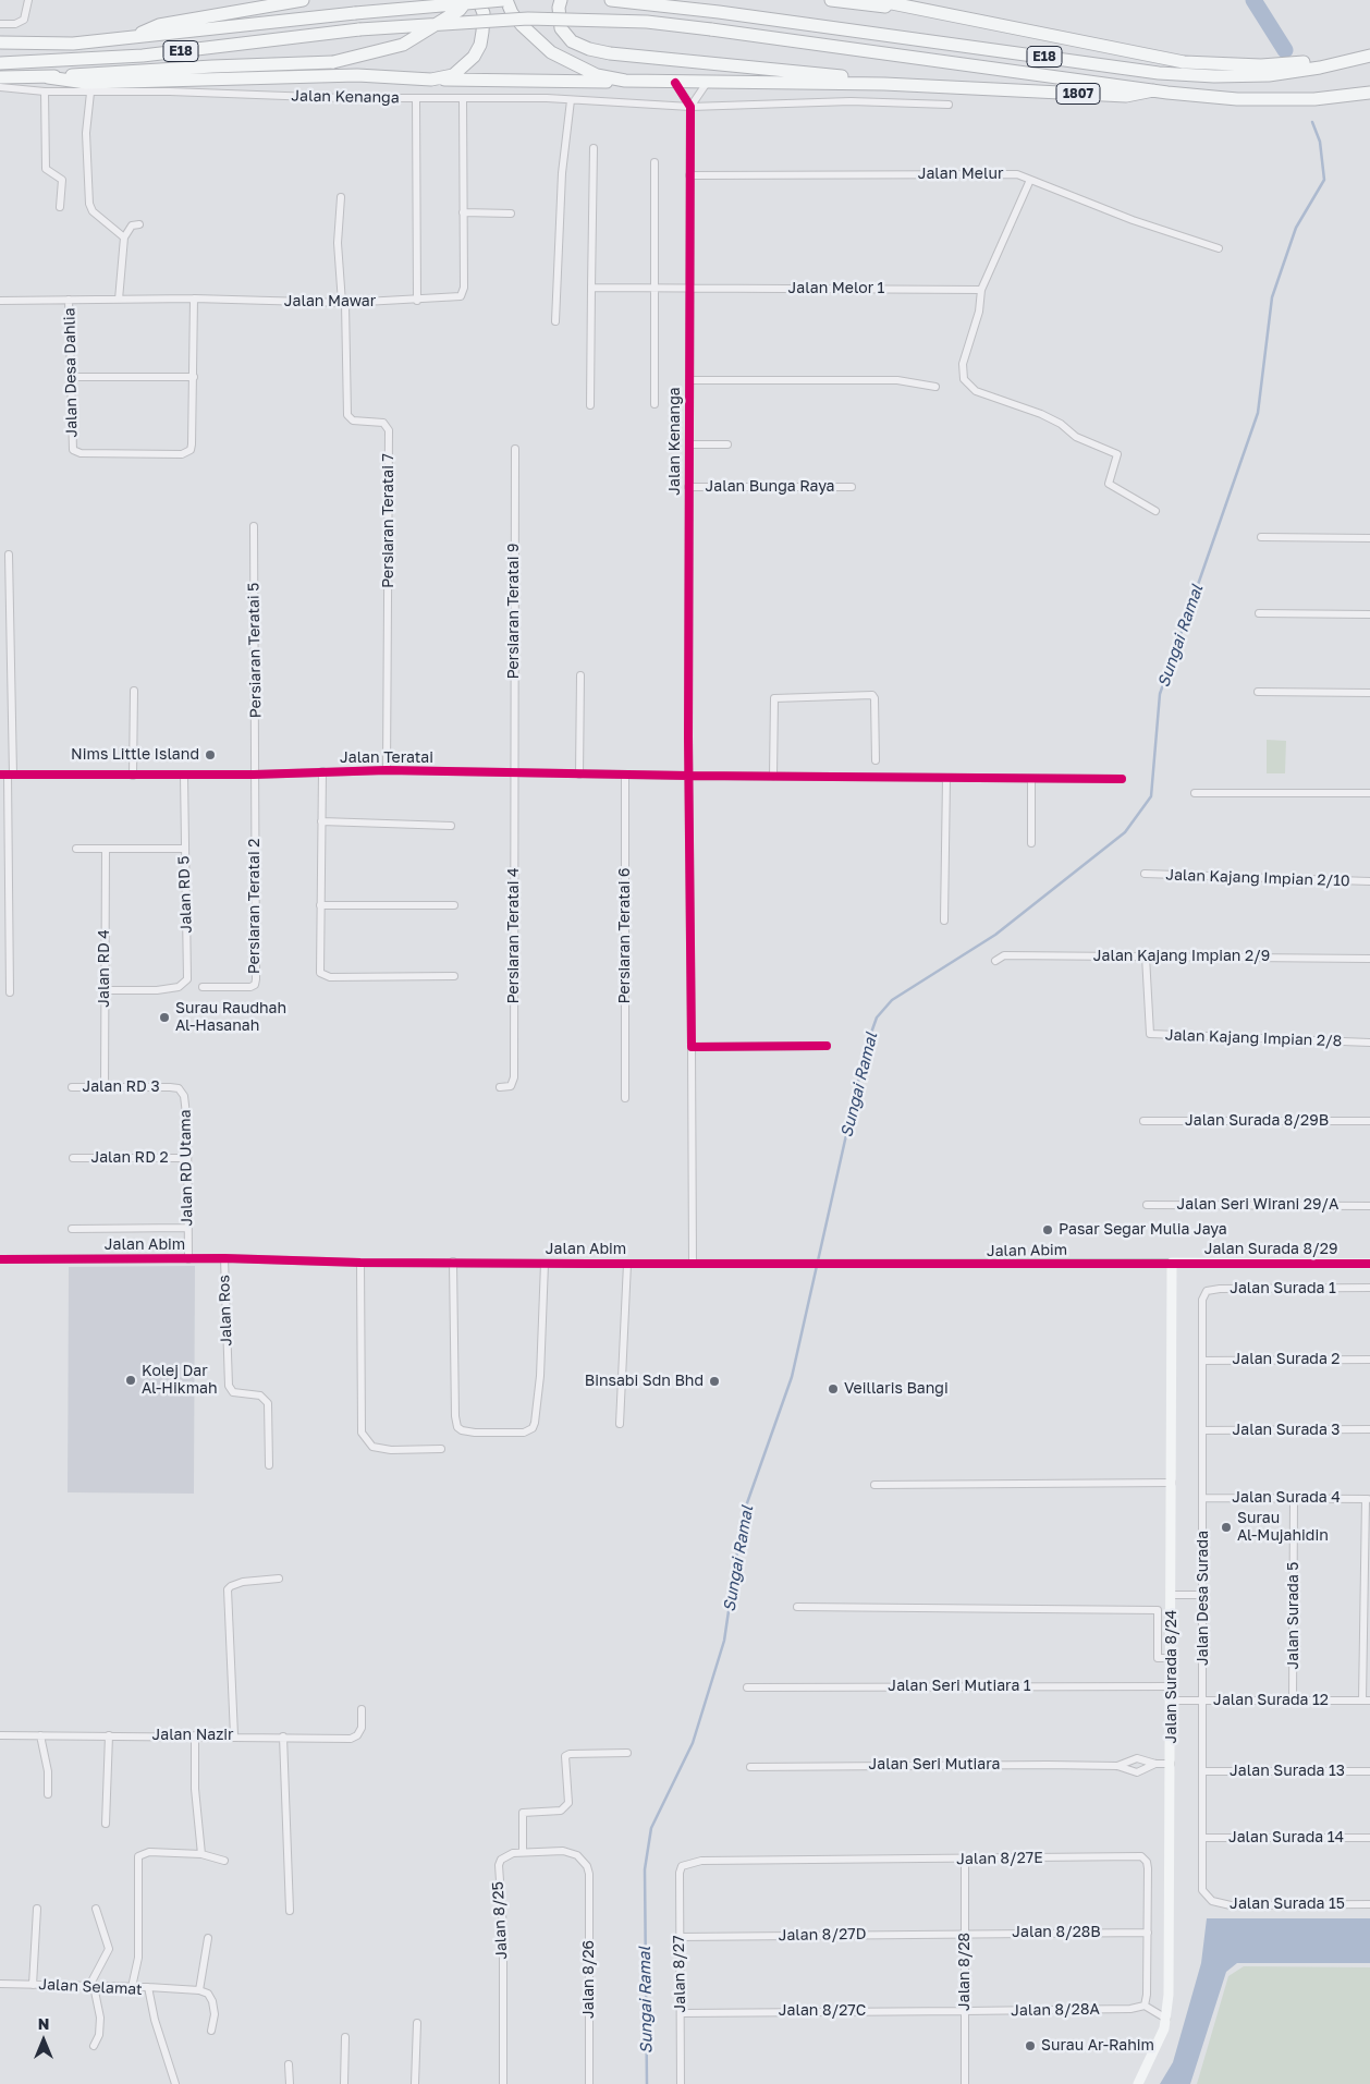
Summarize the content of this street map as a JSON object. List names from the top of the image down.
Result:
{
  "streets": {
    "highway": ["E18", "1807"],
    "street": [
      "Jalan Kenanga",
      "Jalan Melur",
      "Jalan Melor 1",
      "Jalan Mawar",
      "Jalan Desa Dahlia",
      "Jalan Bunga Raya",
      "Persiaran Teratai 7",
      "Persiaran Teratai 9",
      "Persiaran Teratai 5",
      "Jalan Teratai",
      "Jalan Kajang Impian 2/10",
      "Jalan RD 5",
      "Persiaran Teratai 2",
      "Persiaran Teratai 4",
      "Persiaran Teratai 6",
      "Jalan Kajang Impian 2/9",
      "Jalan RD 4",
      "Jalan Kajang Impian 2/8",
      "Jalan RD 3",
      "Jalan Surada 8/29B",
      "Jalan RD 2",
      "Jalan RD Utama",
      "Jalan Seri Wirani 29/A",
      "Jalan Abim",
      "Jalan Surada 8/29",
      "Jalan Surada 1",
      "Jalan Ros",
      "Jalan Surada 2",
      "Jalan Surada 3",
      "Jalan Surada 4",
      "Jalan Desa Surada",
      "Jalan Surada 5",
      "Jalan Surada 8/24",
      "Jalan Seri Mutiara 1",
      "Jalan Surada 12",
      "Jalan Nazir",
      "Jalan Seri Mutiara",
      "Jalan Surada 13",
      "Jalan Surada 14",
      "Jalan 8/27E",
      "Jalan Surada 15",
      "Jalan 8/25",
      "Jalan 8/28B",
      "Jalan 8/27D",
      "Jalan 8/28",
      "Jalan 8/27",
      "Jalan 8/26",
      "Jalan Selamat",
      "Jalan 8/28A",
      "Jalan 8/27C"
    ]
  },
  "crossings": [
    ["E18", "1807"],
    ["Jalan Kenanga", "Jalan Melur"],
    ["Jalan Kenanga", "Jalan Melor 1"],
    ["Jalan Kenanga", "Jalan Mawar"],
    ["Jalan Kenanga", "Jalan Bunga Raya"],
    ["Jalan Kenanga", "Jalan Teratai"],
    ["Jalan Kenanga", "Jalan Abim"],
    ["Jalan Mawar", "Jalan Desa Dahlia"],
    ["Jalan Mawar", "Persiaran Teratai 7"],
    ["Persiaran Teratai 7", "Jalan Teratai"],
    ["Persiaran Teratai 9", "Jalan Teratai"],
    ["Persiaran Teratai 9", "Persiaran Teratai 4"],
    ["Persiaran Teratai 5", "Jalan Teratai"],
    ["Persiaran Teratai 5", "Persiaran Teratai 2"],
    ["Jalan Teratai", "Jalan RD 5"],
    ["Jalan Teratai", "Persiaran Teratai 2"],
    ["Jalan Teratai", "Persiaran Teratai 4"],
    ["Jalan Teratai", "Persiaran Teratai 6"],
    ["Jalan RD 5", "Jalan RD 4"],
    ["Jalan Kajang Impian 2/9", "Jalan Kajang Impian 2/8"],
    ["Jalan RD 4", "Jalan RD 3"],
    ["Jalan RD 3", "Jalan RD Utama"],
    ["Jalan RD 2", "Jalan RD Utama"],
    ["Jalan RD Utama", "Jalan Abim"],
    ["Jalan Abim", "Jalan Surada 8/29"],
    ["Jalan Abim", "Jalan Ros"],
    ["Jalan Abim", "Jalan Surada 8/24"],
    ["Jalan Surada 8/29", "Jalan Surada 8/24"],
    ["Jalan Surada 1", "Jalan Desa Surada"],
    ["Jalan Surada 2", "Jalan Desa Surada"],
    ["Jalan Surada 3", "Jalan Desa Surada"],
    ["Jalan Surada 4", "Jalan Desa Surada"],
    ["Jalan Surada 4", "Jalan Surada 5"],
    ["Jalan Desa Surada", "Jalan Surada 12"],
    ["Jalan Desa Surada", "Jalan Surada 13"],
    ["Jalan Desa Surada", "Jalan Surada 14"],
    ["Jalan Desa Surada", "Jalan Surada 15"],
    ["Jalan Surada 5", "Jalan Surada 12"],
    ["Jalan Surada 8/24", "Jalan Seri Mutiara 1"],
    ["Jalan Surada 8/24", "Jalan Surada 12"],
    ["Jalan Surada 8/24", "Jalan Seri Mutiara"],
    ["Jalan 8/27E", "Jalan 8/28B"],
    ["Jalan 8/27E", "Jalan 8/28"],
    ["Jalan 8/27E", "Jalan 8/27"],
    ["Jalan 8/27E", "Jalan 8/28A"],
    ["Jalan 8/25", "Jalan 8/26"],
    ["Jalan 8/28B", "Jalan 8/27D"],
    ["Jalan 8/28B", "Jalan 8/28"],
    ["Jalan 8/27D", "Jalan 8/28"],
    ["Jalan 8/27D", "Jalan 8/27"],
    ["Jalan 8/28", "Jalan 8/28A"],
    ["Jalan 8/28", "Jalan 8/27C"],
    ["Jalan 8/27", "Jalan 8/27C"],
    ["Jalan 8/28A", "Jalan 8/27C"]
  ],
  "water": ["Sungai Ramal"],
  "places": [
    "Nims Little Island",
    "Surau Raudhah Al-Hasanah",
    "Pasar Segar Mulia Jaya",
    "Kolej Dar Al-Hikmah",
    "Binsabi Sdn Bhd",
    "Veillaris Bangi",
    "Surau Al-Mujahidin",
    "Surau Ar-Rahim"
  ],
  "north": "top"
}
